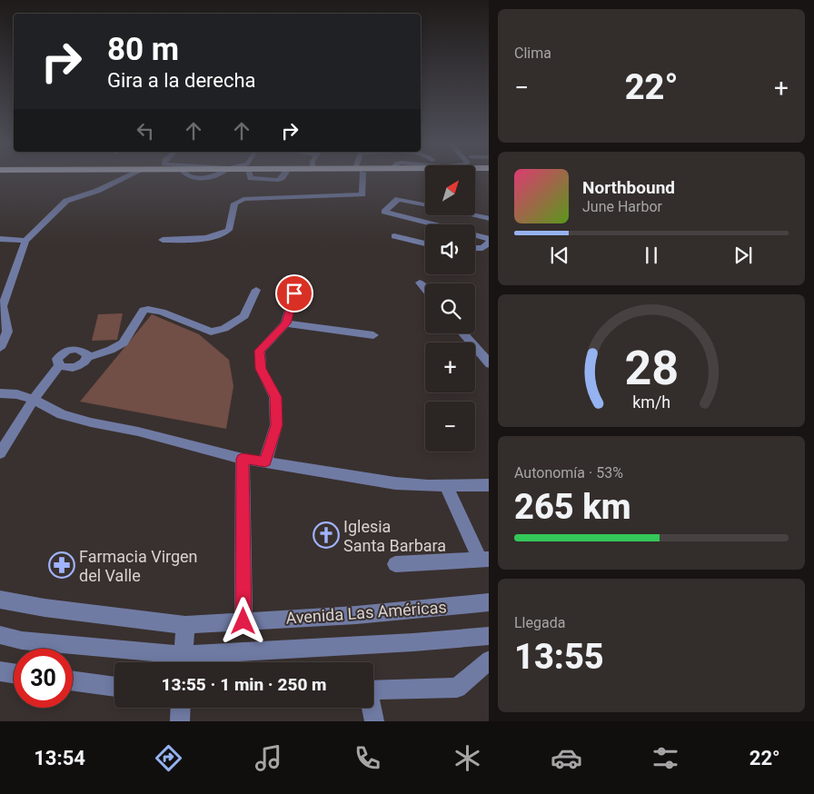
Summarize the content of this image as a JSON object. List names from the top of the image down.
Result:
{
  "streets": {
    "street": ["Avenida Las Américas"]
  },
  "places": {
    "church": ["Iglesia Santa Barbara"],
    "pharmacy": ["Farmacia Virgen del Valle"]
  },
  "north": "top right",
  "page": {
    "tile": [
      "Clima",
      ["Autonomía · 53%", "265 km"],
      ["Llegada", "13:55"]
    ],
    "turn": ["80 m", "Gira a la derecha"],
    "heat": ["−", "22°", "+"],
    "map_buttons": ["+", "−"],
    "song": ["Northbound", "June Harbor"],
    "limit": "30",
    "trip": "13:55 · 1 min · 250 m",
    "tabs": ["13:54", "22°"],
    "gauge": ["28", "km/h"]
  }
}
